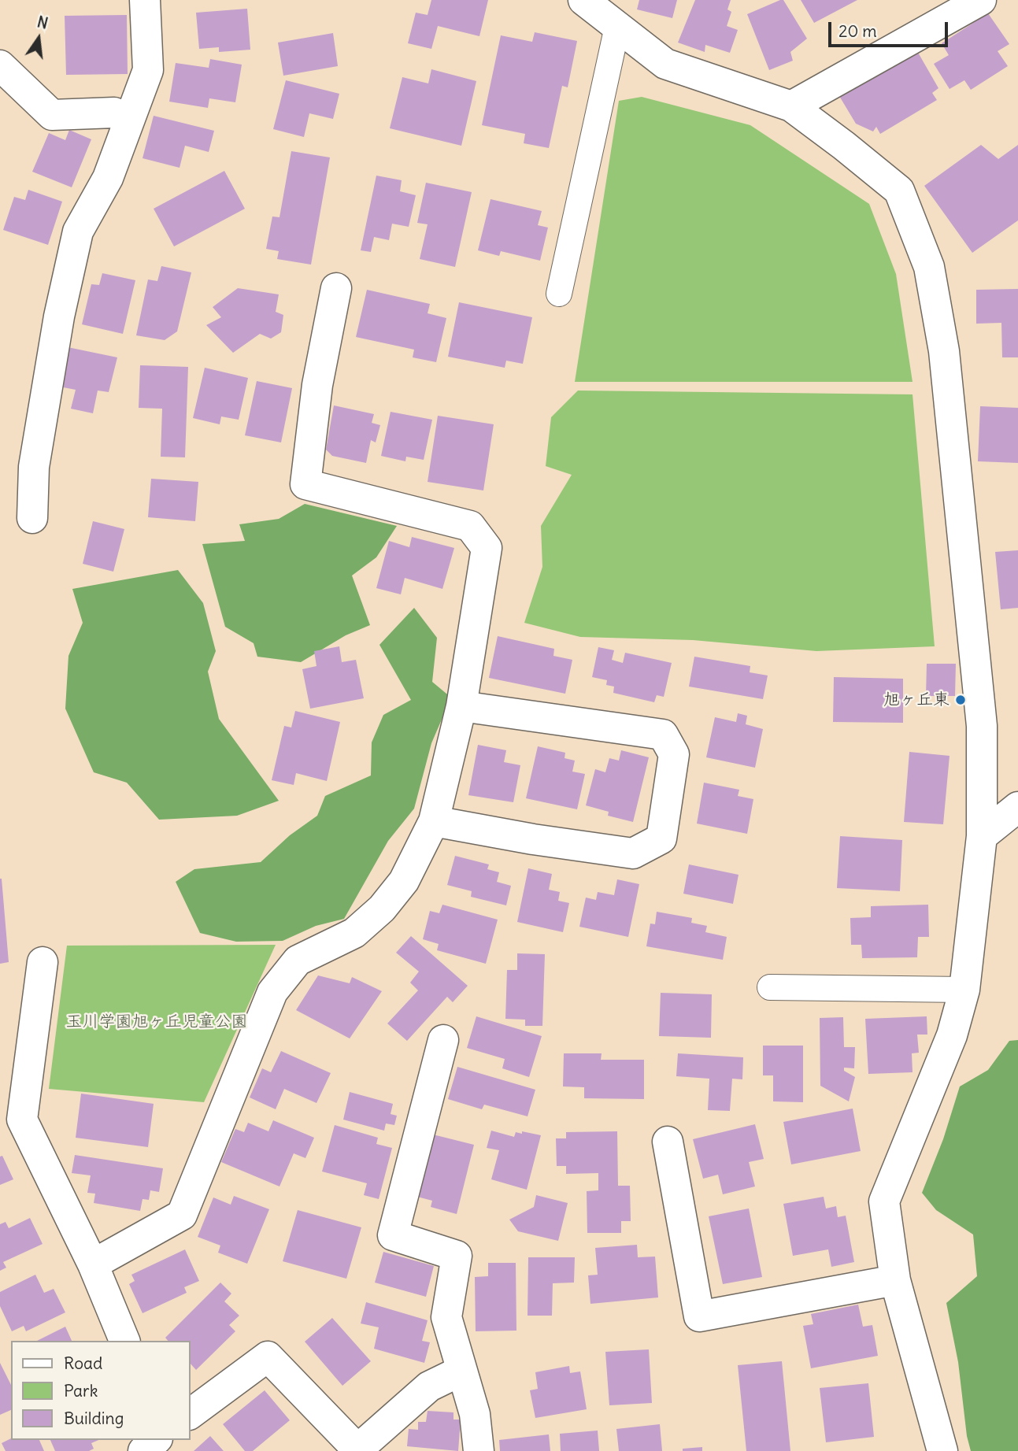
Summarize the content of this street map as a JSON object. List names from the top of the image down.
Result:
{
  "parks": ["玉川学園旭ヶ丘児童公園"],
  "places": ["旭ヶ丘東"],
  "legend": ["Road", "Park", "Building"],
  "scale_bar": "20 m",
  "north": "top"
}
